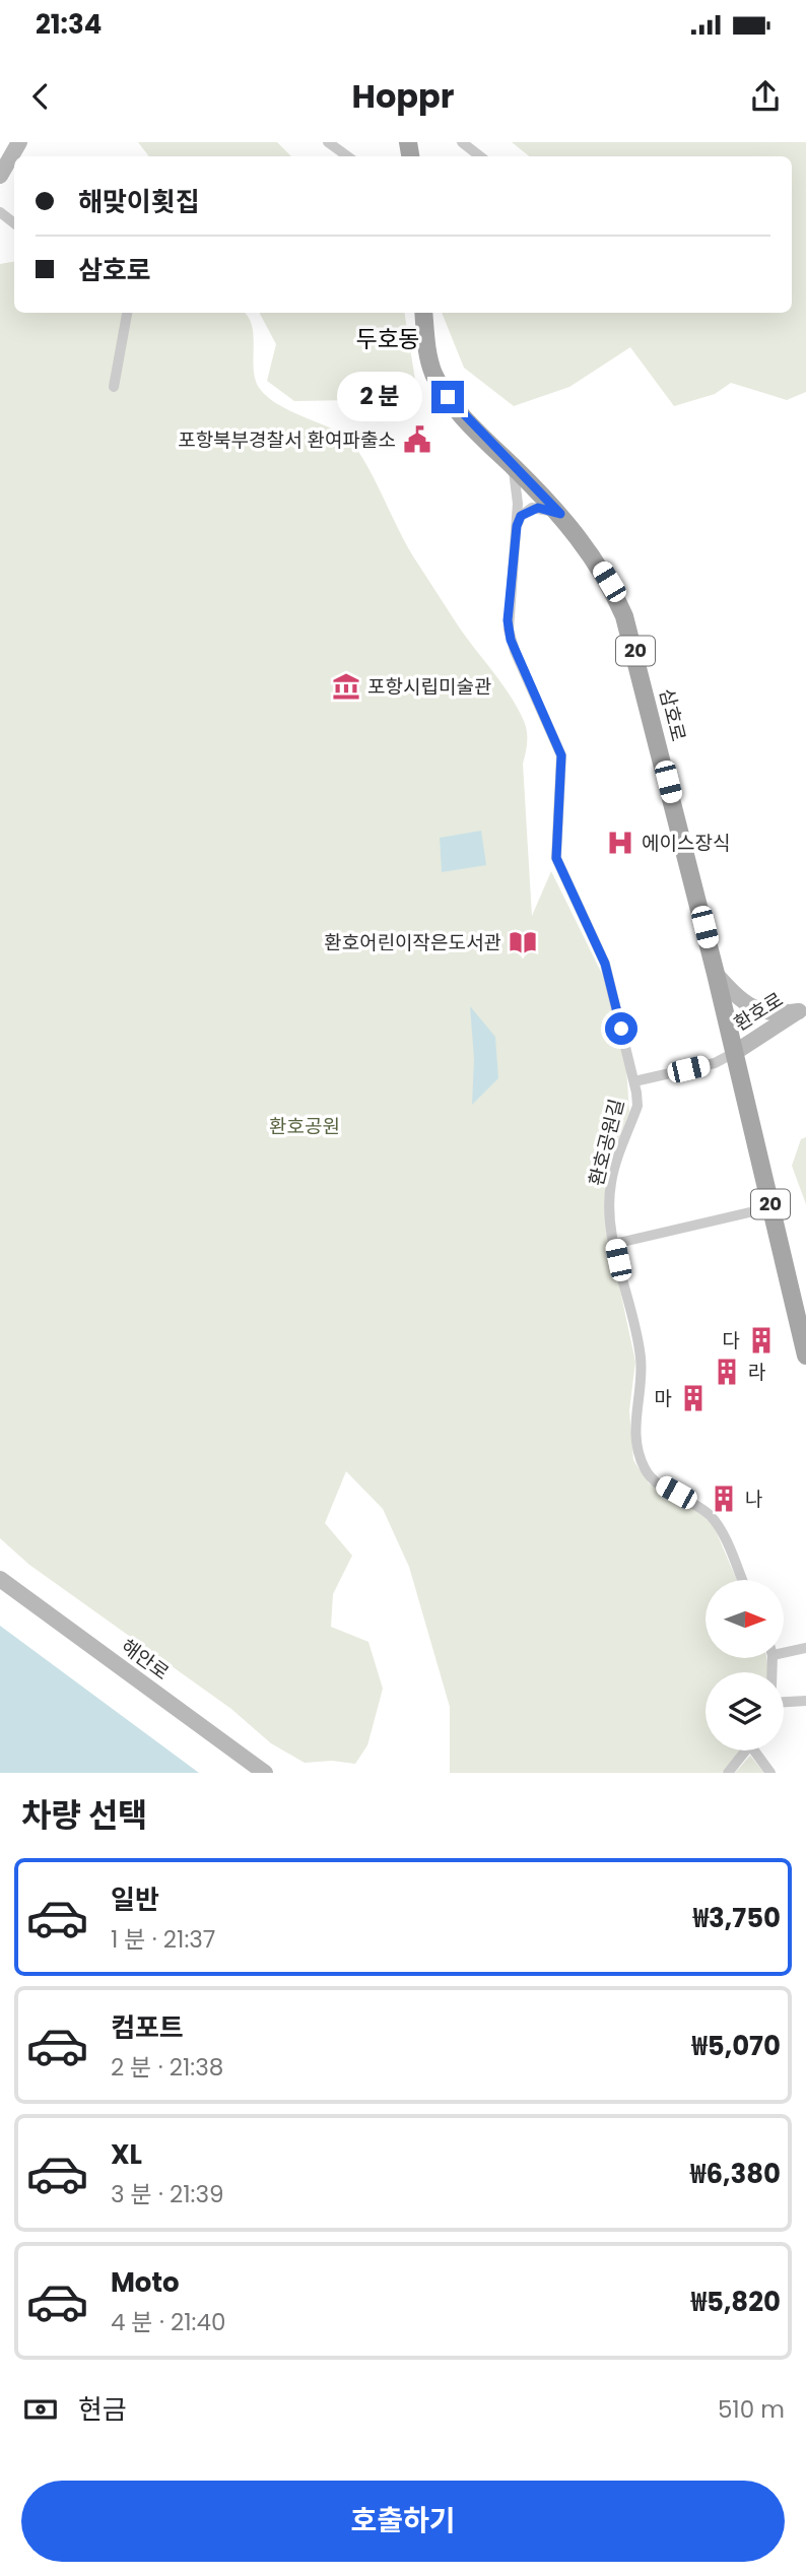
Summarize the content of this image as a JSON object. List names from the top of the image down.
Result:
{
  "streets": {
    "main road": ["20", "삼호로"],
    "street": ["환호로", "환호공원길", "해안로"]
  },
  "crossings": [
    ["삼호로", "환호로"],
    ["삼호로", "환호공원길"]
  ],
  "districts": ["두호동"],
  "parks": ["환호공원"],
  "places": {
    "public building": ["포항북부경찰서 환여파출소"],
    "museum": ["포항시립미술관"],
    "hospital": ["에이스장식"],
    "library": ["환호어린이작은도서관"],
    "building": [
      "다",
      "라",
      "마",
      "나"
    ]
  },
  "north": "right",
  "page": {
    "status": "21:34",
    "header": "Hoppr",
    "banner": ["해맞이횟집", "삼호로"],
    "bubble": "2 분",
    "heading": "차량 선택",
    "list": [
      {
        "name": "일반",
        "note": "1 분 · 21:37",
        "value": "₩3,750"
      },
      {
        "name": "컴포트",
        "note": "2 분 · 21:38",
        "value": "₩5,070"
      },
      {
        "name": "XL",
        "note": "3 분 · 21:39",
        "value": "₩6,380"
      },
      {
        "name": "Moto",
        "note": "4 분 · 21:40",
        "value": "₩5,820"
      }
    ],
    "pay": ["현금", "510 m"],
    "buttons": "호출하기"
  }
}
